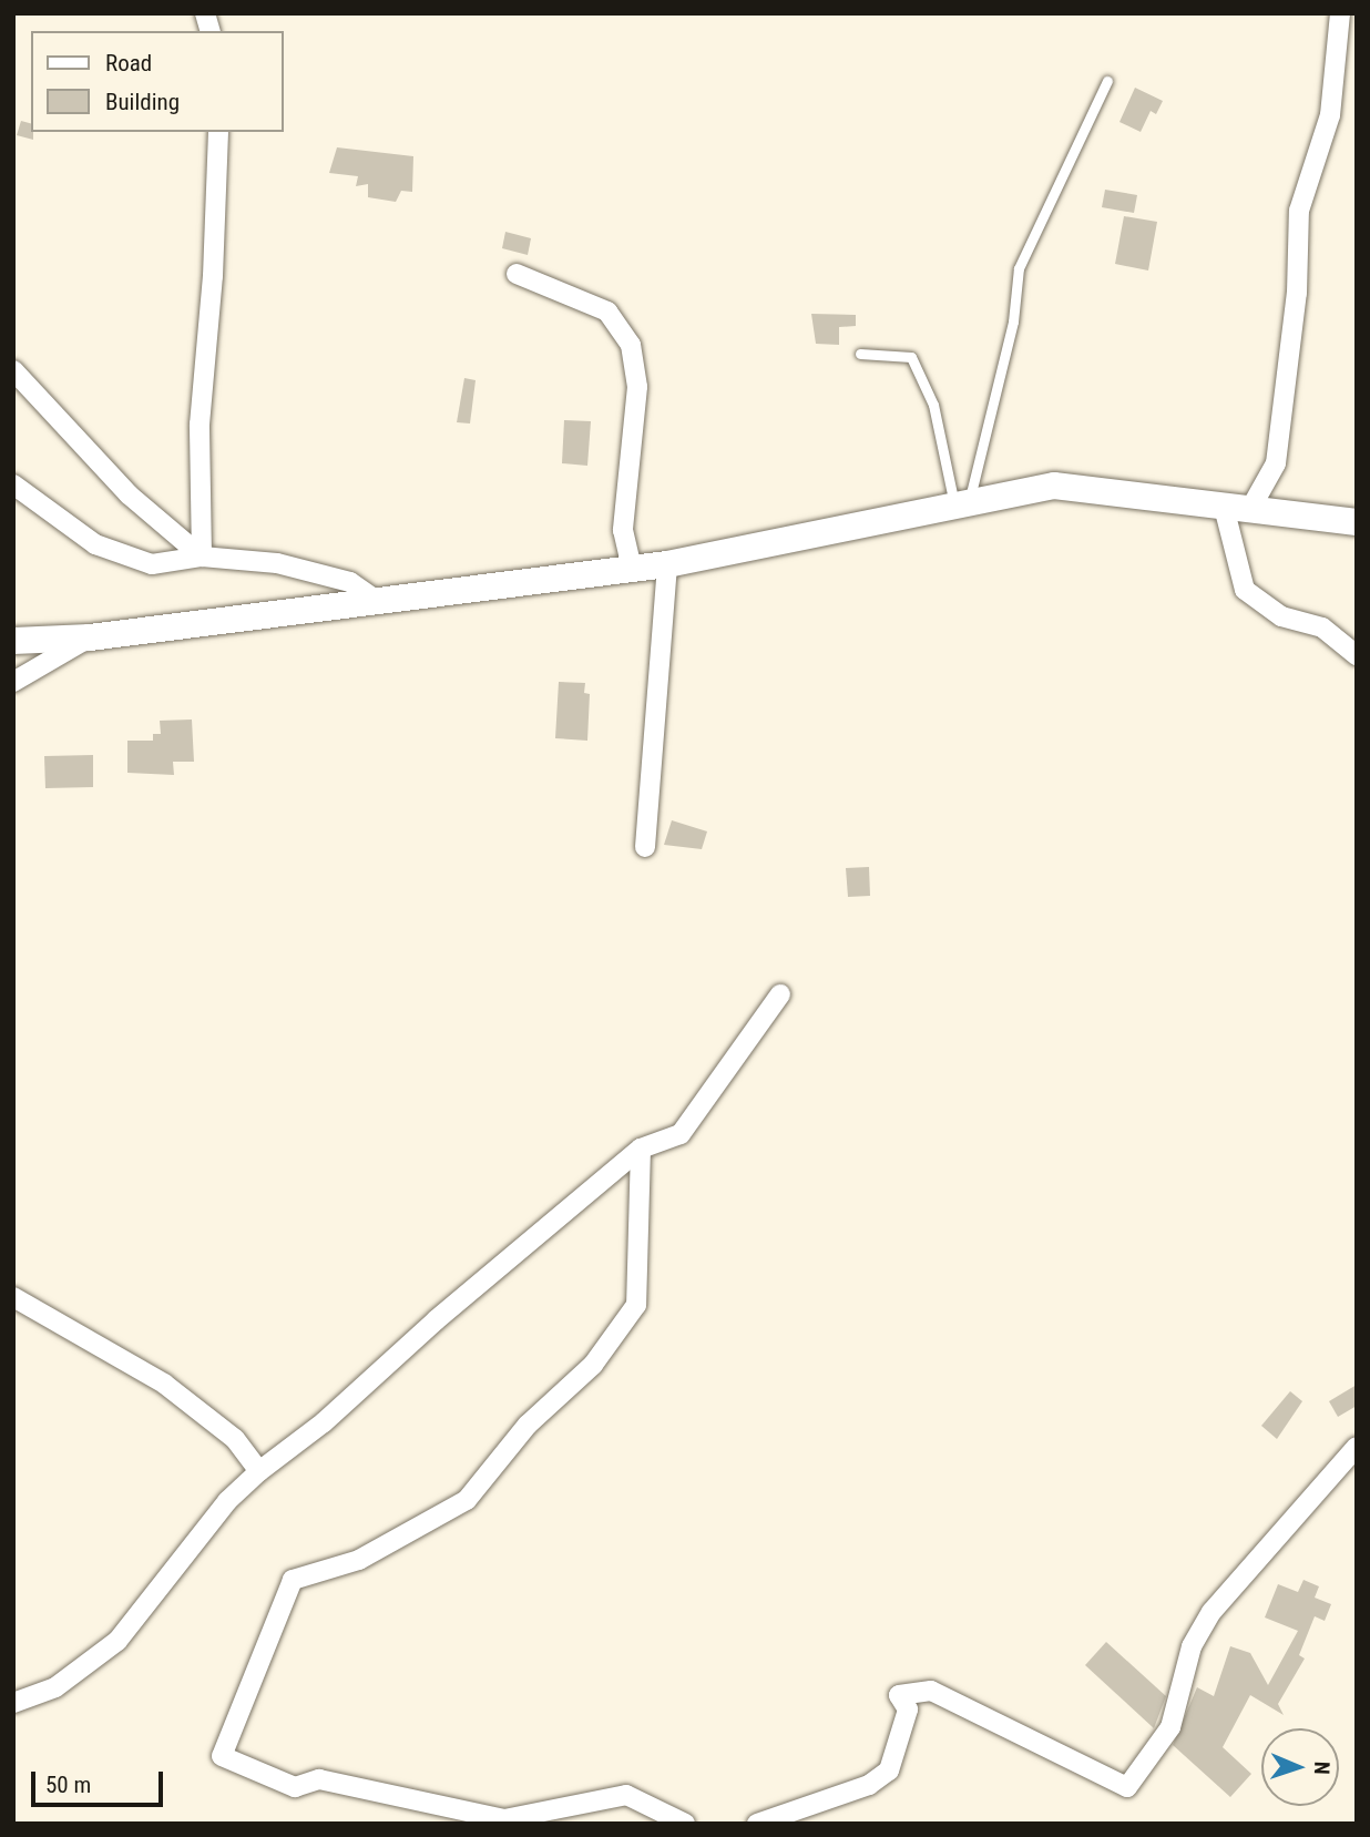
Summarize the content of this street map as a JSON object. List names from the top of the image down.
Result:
{
  "legend": ["Road", "Building"],
  "scale_bar": "50 m",
  "north": "right"
}
